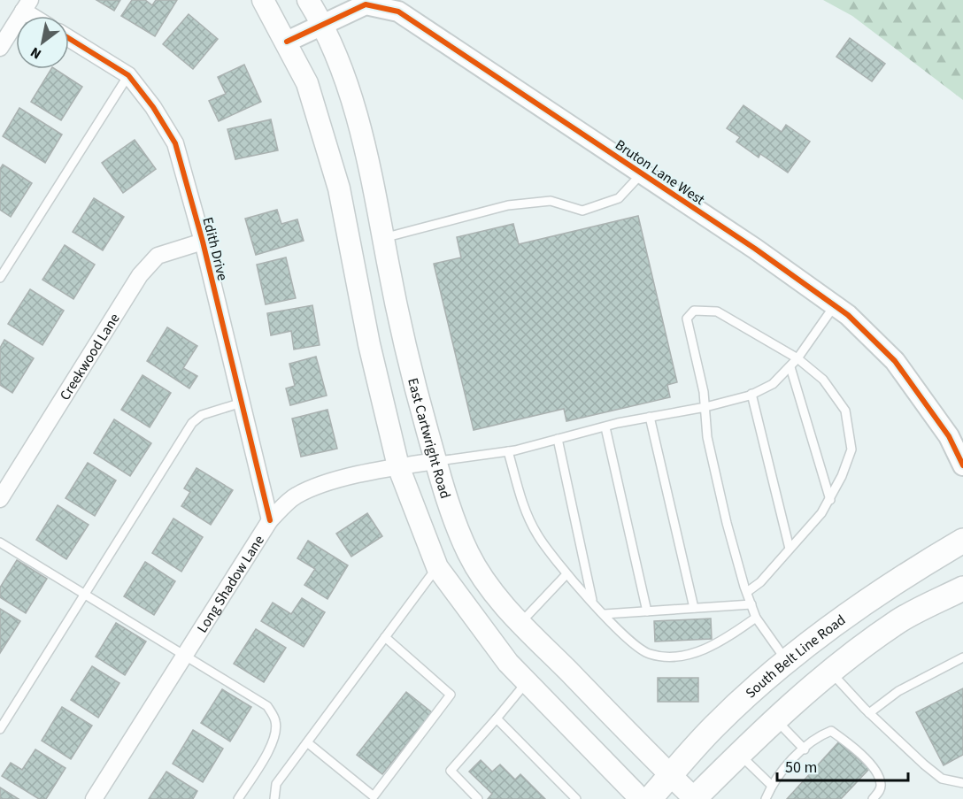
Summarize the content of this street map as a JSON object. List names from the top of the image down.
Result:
{
  "streets": {
    "main road": ["East Cartwright Road", "South Belt Line Road"],
    "street": [
      "Bruton Lane West",
      "Edith Drive",
      "Creekwood Lane",
      "Long Shadow Lane"
    ]
  },
  "crossings": [
    ["Bruton Lane West", "East Cartwright Road"],
    ["Edith Drive", "Creekwood Lane"],
    ["Edith Drive", "Long Shadow Lane"],
    ["East Cartwright Road", "Long Shadow Lane"],
    ["East Cartwright Road", "South Belt Line Road"]
  ],
  "scale_bar": "50 m",
  "north": "bottom left"
}
